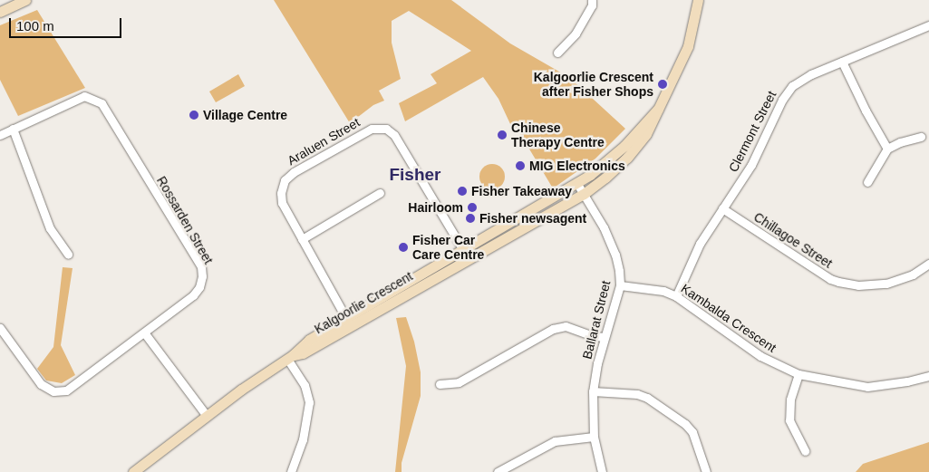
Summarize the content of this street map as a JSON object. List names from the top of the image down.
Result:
{
  "streets": {
    "street": [
      "Clermont Street",
      "Araluen Street",
      "Rossarden Street",
      "Chillagoe Street",
      "Kalgoorlie Crescent",
      "Kambalda Crescent",
      "Ballarat Street"
    ]
  },
  "crossings": [
    ["Clermont Street", "Chillagoe Street"],
    ["Clermont Street", "Kambalda Crescent"],
    ["Araluen Street", "Kalgoorlie Crescent"],
    ["Kalgoorlie Crescent", "Ballarat Street"],
    ["Kambalda Crescent", "Ballarat Street"]
  ],
  "districts": ["Fisher"],
  "places": [
    "Kalgoorlie Crescent after Fisher Shops",
    "Village Centre",
    "Chinese Therapy Centre",
    "MIG Electronics",
    "Fisher Takeaway",
    "Hairloom",
    "Fisher newsagent",
    "Fisher Car Care Centre"
  ],
  "scale_bar": "100 m"
}
